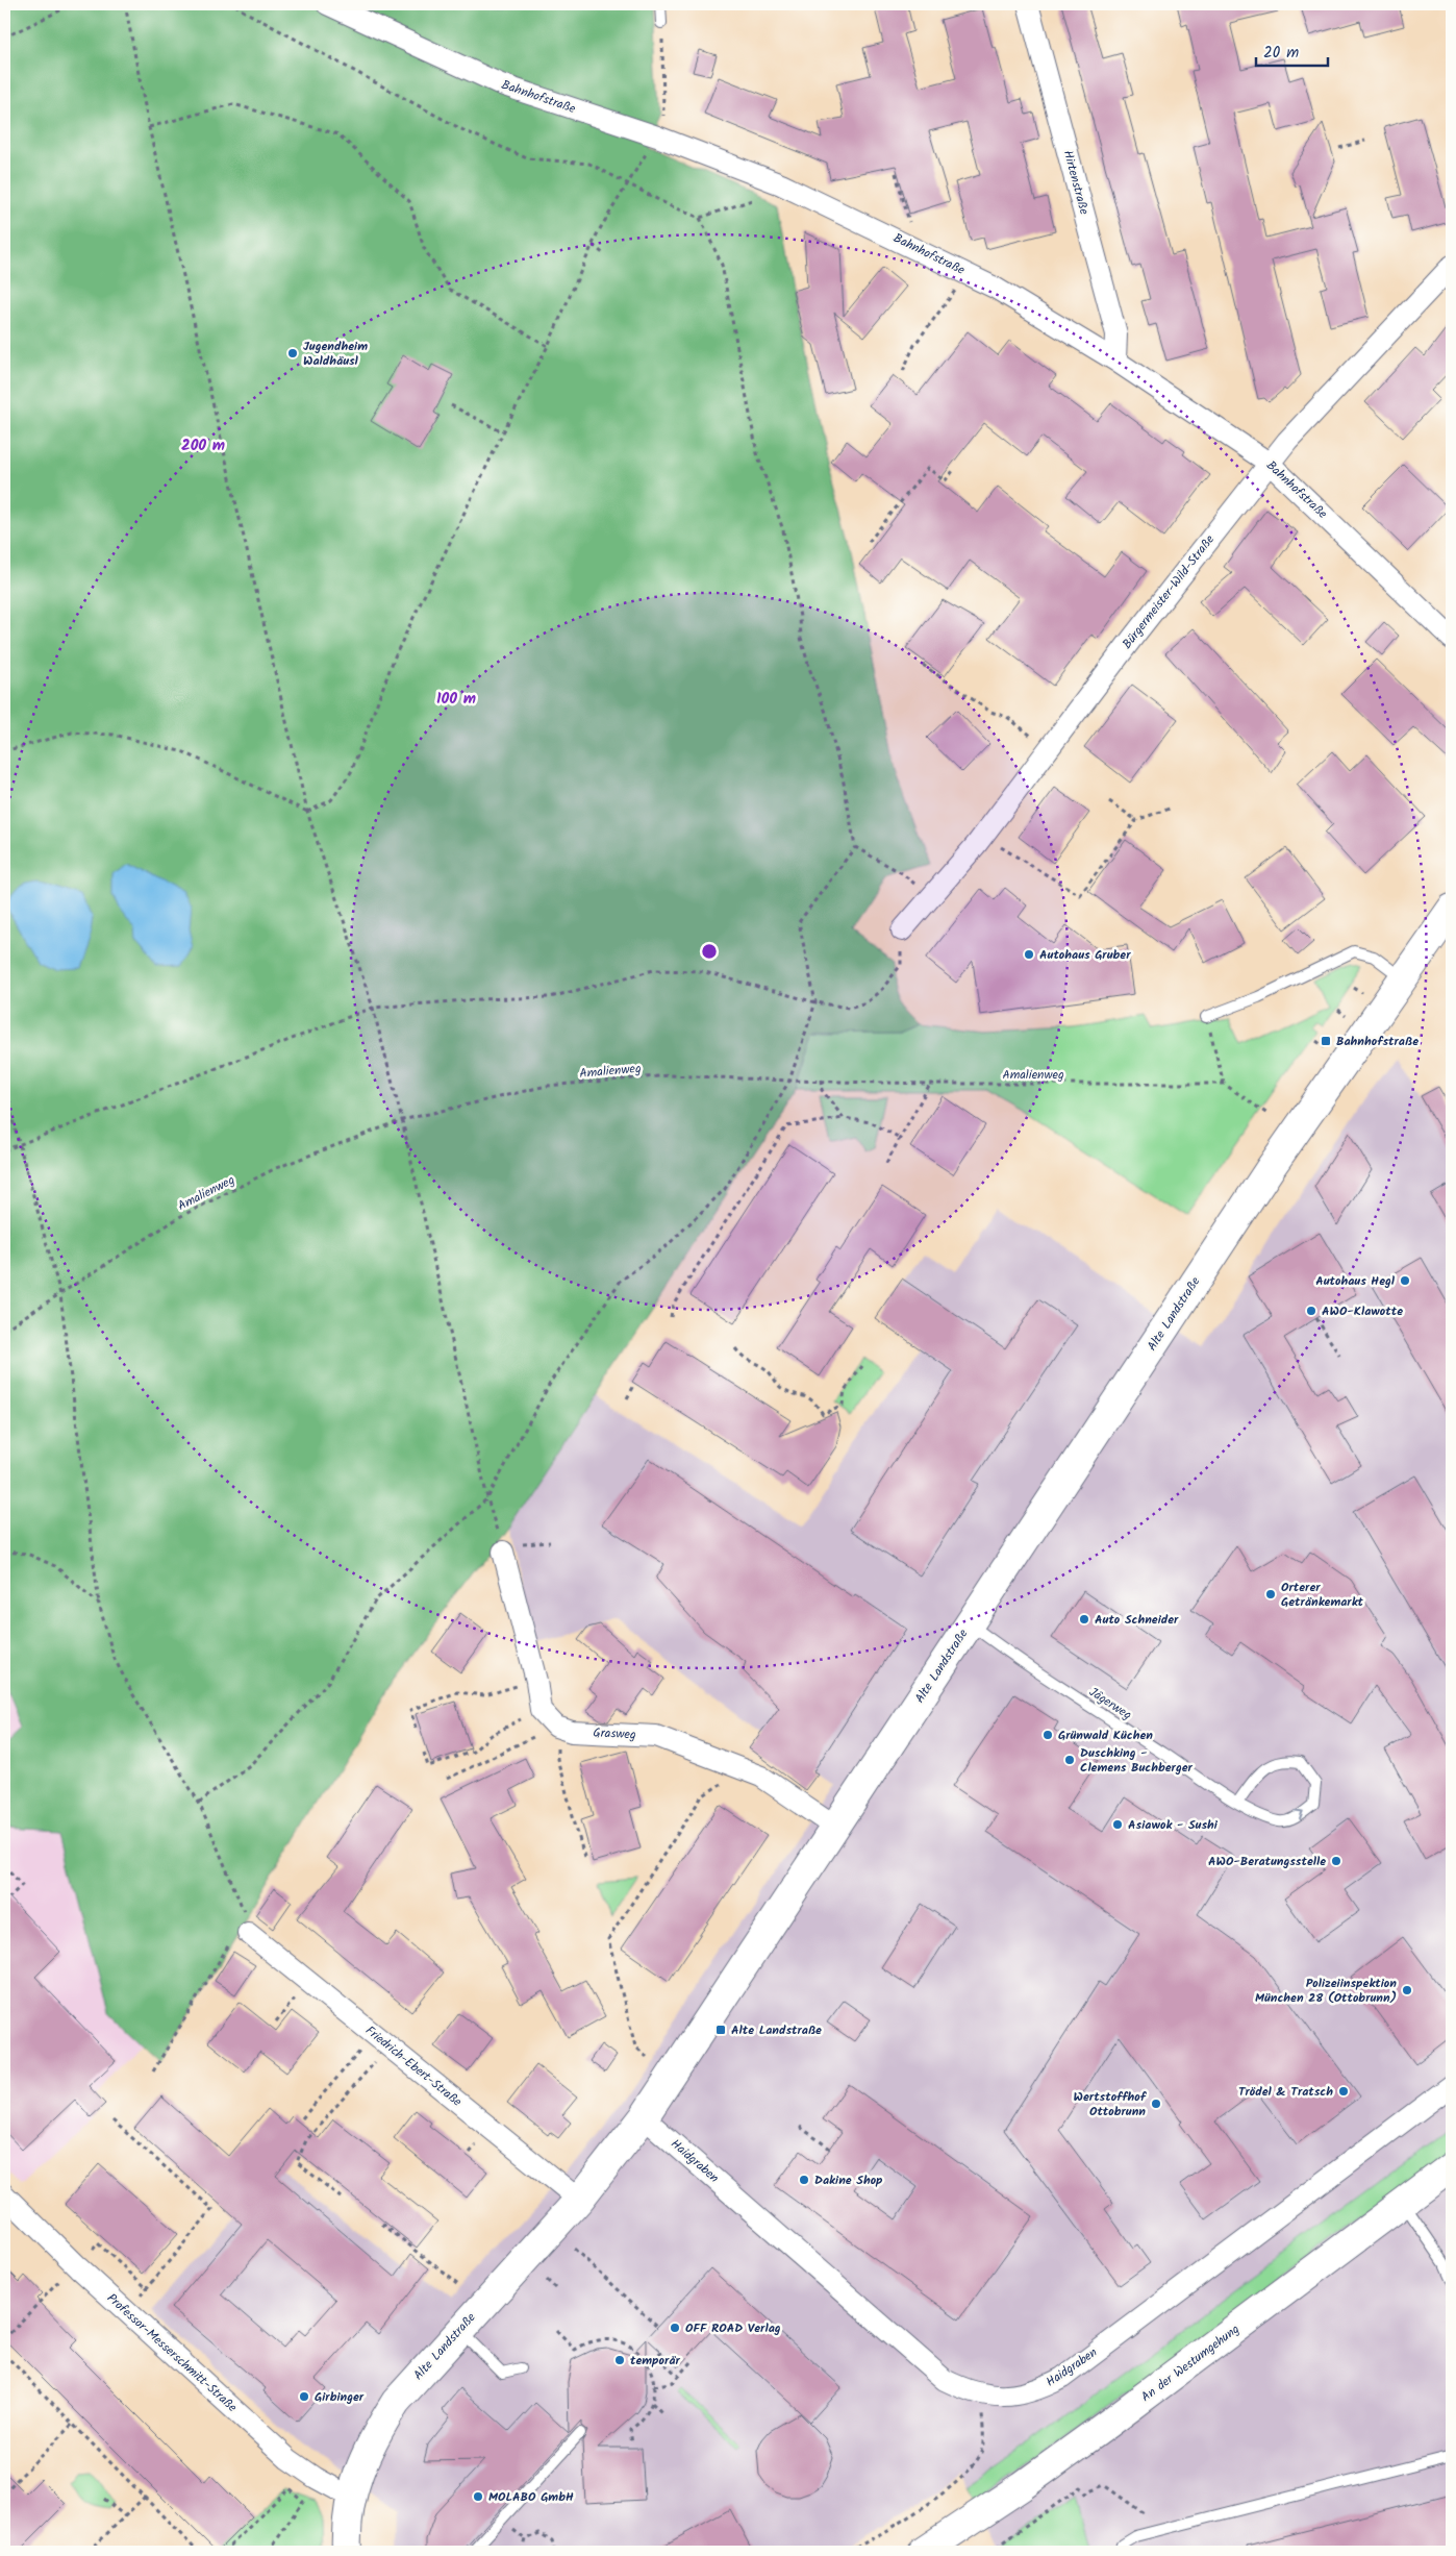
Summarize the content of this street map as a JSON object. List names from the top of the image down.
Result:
{
  "streets": {
    "main road": ["Alte Landstraße", "An der Westumgehung"],
    "street": [
      "Bahnhofstraße",
      "Hirtenstraße",
      "Bürgermeister-Wild-Straße",
      "Grasweg",
      "Friedrich-Ebert-Straße",
      "Haidgraben",
      "Professor-Messerschmitt-Straße"
    ],
    "lane": ["Jägerweg"],
    "path": ["Amalienweg"]
  },
  "crossings": [
    ["Bahnhofstraße", "Hirtenstraße"],
    ["Bahnhofstraße", "Bürgermeister-Wild-Straße"],
    ["Alte Landstraße", "Jägerweg"],
    ["Alte Landstraße", "Grasweg"],
    ["Alte Landstraße", "Friedrich-Ebert-Straße"],
    ["Alte Landstraße", "Haidgraben"],
    ["Alte Landstraße", "Professor-Messerschmitt-Straße"]
  ],
  "places": {
    "other": [
      "Jugendheim Waldhäusl",
      "Autohaus Gruber",
      "Autohaus Hegl",
      "AWO-Klawotte",
      "Orterer Getränkemarkt",
      "Auto Schneider",
      "Grünwald Küchen",
      "Duschking - Clemens Buchberger",
      "Asiawok - Sushi",
      "AWO-Beratungsstelle",
      "Polizeiinspektion München 28 (Ottobrunn)",
      "Trödel & Tratsch",
      "Wertstoffhof Ottobrunn",
      "Dakine Shop",
      "OFF ROAD Verlag",
      "temporär",
      "Girbinger",
      "MOLABO GmbH"
    ],
    "transit": ["Bahnhofstraße", "Alte Landstraße"]
  },
  "scale_bar": "20 m",
  "rings": ["200 m", "100 m"]
}
